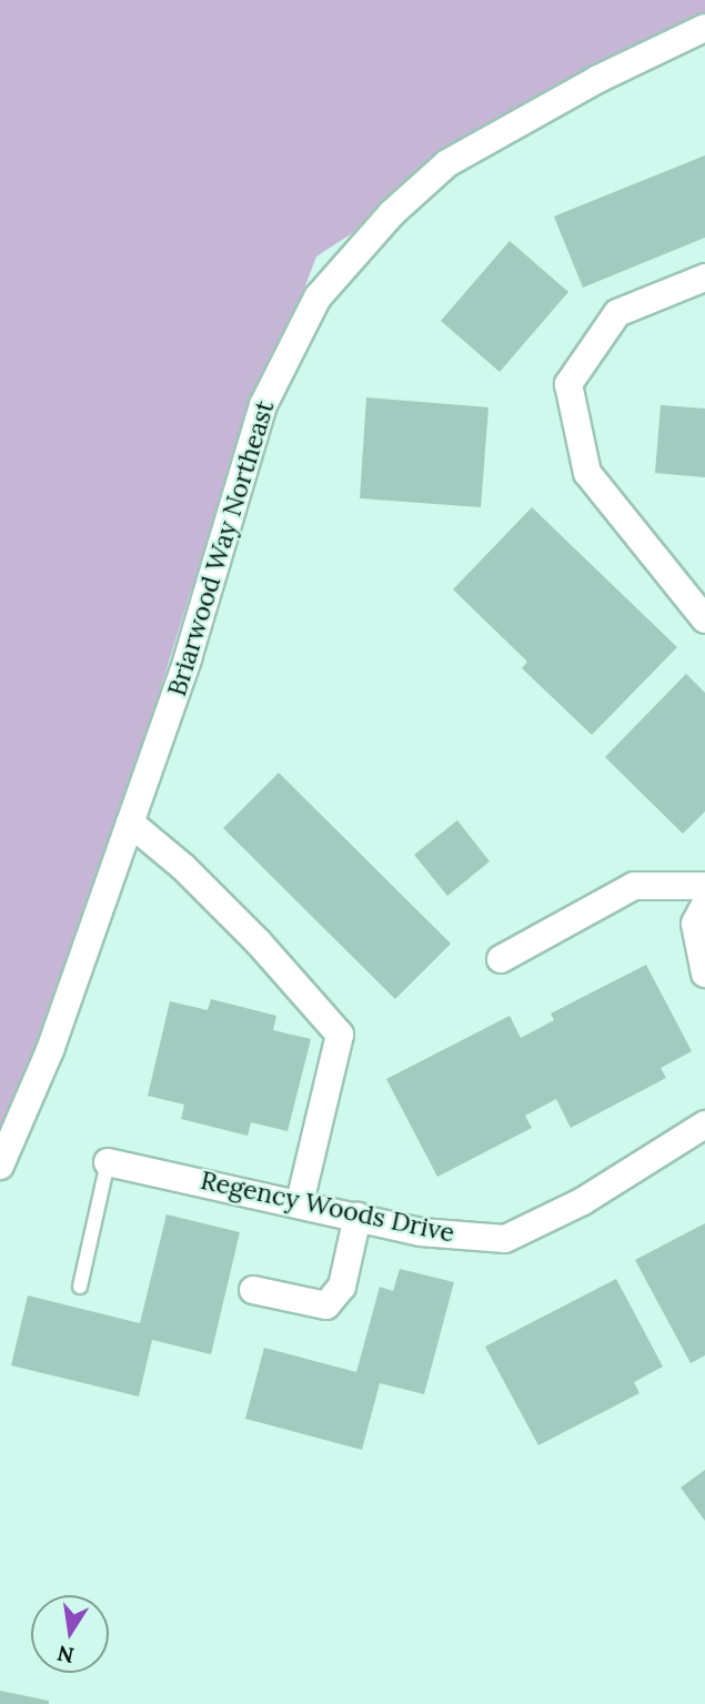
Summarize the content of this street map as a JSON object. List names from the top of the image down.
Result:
{
  "streets": {
    "street": ["Briarwood Way Northeast", "Regency Woods Drive"]
  },
  "north": "bottom"
}
